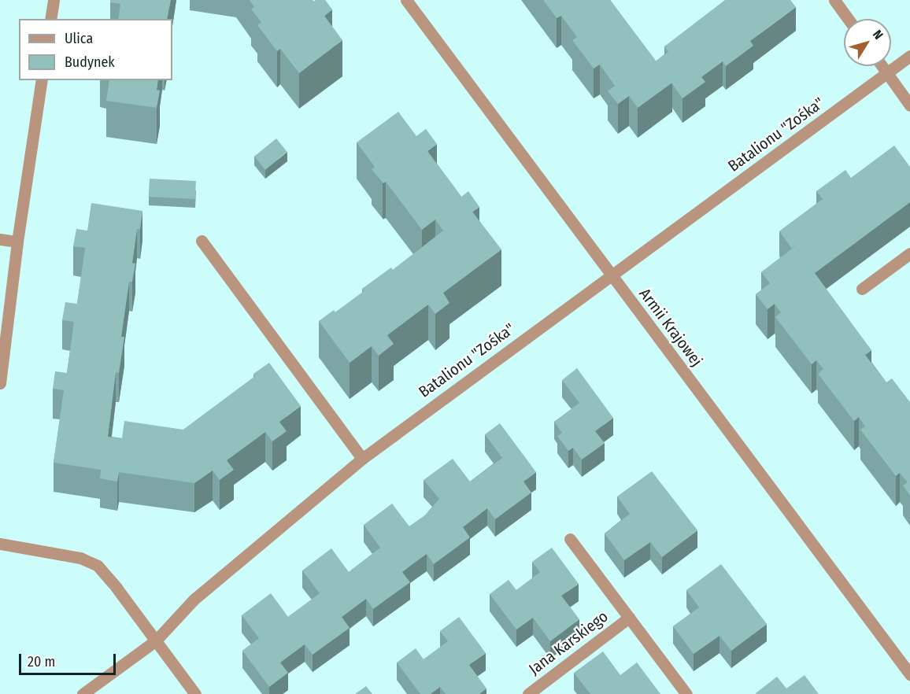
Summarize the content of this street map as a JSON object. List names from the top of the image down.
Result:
{
  "streets": {
    "street": ["Batalionu \"Zośka\"", "Armii Krajowej", "Jana Karskiego"]
  },
  "crossings": [
    ["Batalionu \"Zośka\"", "Armii Krajowej"]
  ],
  "legend": ["Ulica", "Budynek"],
  "scale_bar": "20 m",
  "north": "top right"
}
